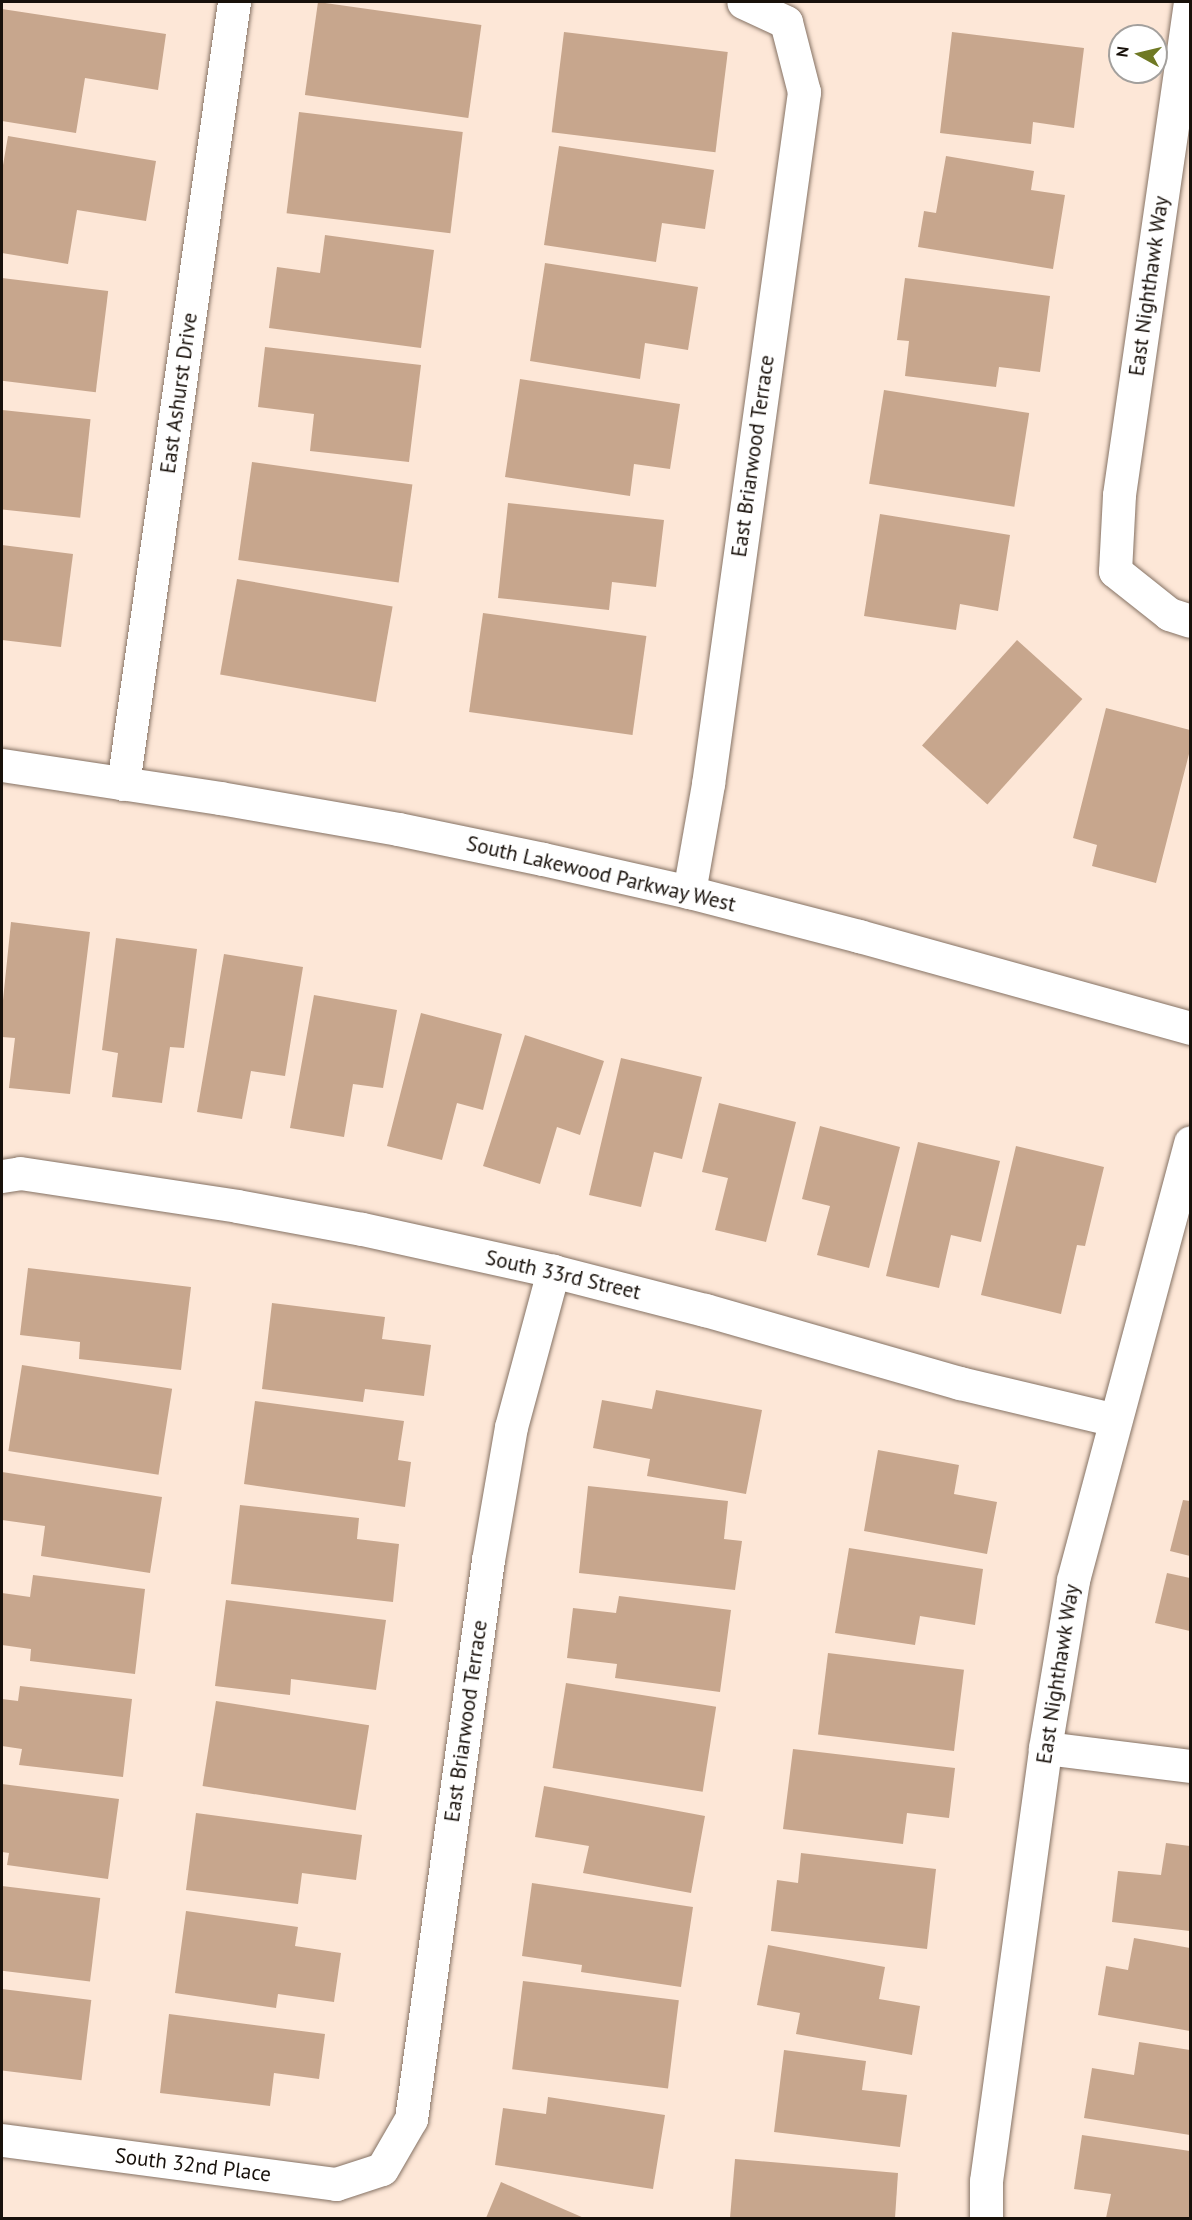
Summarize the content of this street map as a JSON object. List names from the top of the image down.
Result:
{
  "streets": {
    "street": [
      "East Nighthawk Way",
      "East Ashurst Drive",
      "East Briarwood Terrace",
      "South Lakewood Parkway West",
      "South 33rd Street",
      "South 32nd Place"
    ]
  },
  "crossings": [
    ["East Nighthawk Way", "South 33rd Street"],
    ["East Ashurst Drive", "South Lakewood Parkway West"],
    ["East Briarwood Terrace", "South Lakewood Parkway West"],
    ["East Briarwood Terrace", "South 33rd Street"],
    ["East Briarwood Terrace", "South 32nd Place"]
  ],
  "north": "left"
}
